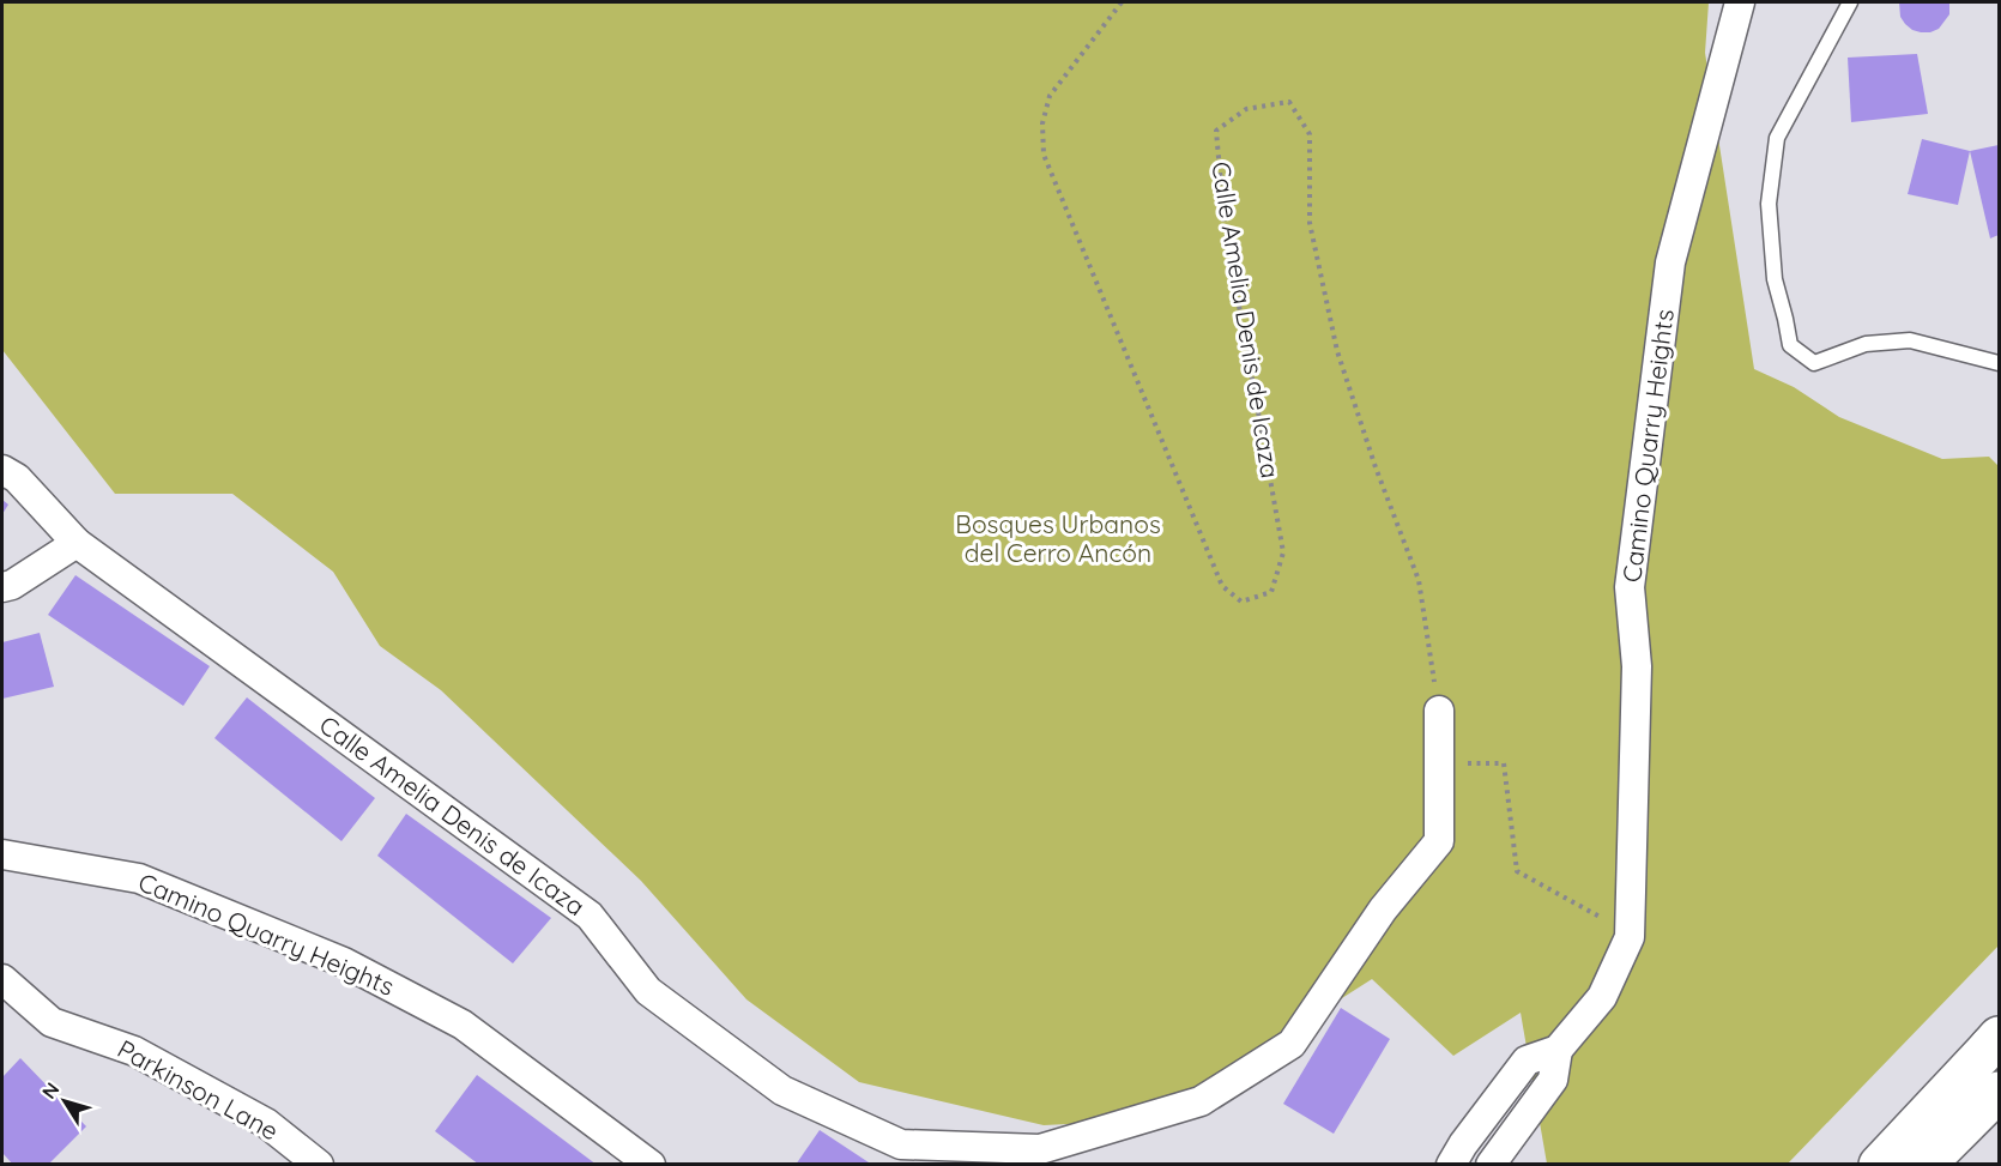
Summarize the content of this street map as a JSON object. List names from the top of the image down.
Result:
{
  "streets": {
    "street": ["Calle Amelia Denis de Icaza", "Camino Quarry Heights", "Parkinson Lane"]
  },
  "parks": ["Bosques Urbanos del Cerro Ancón"],
  "north": "top left"
}
